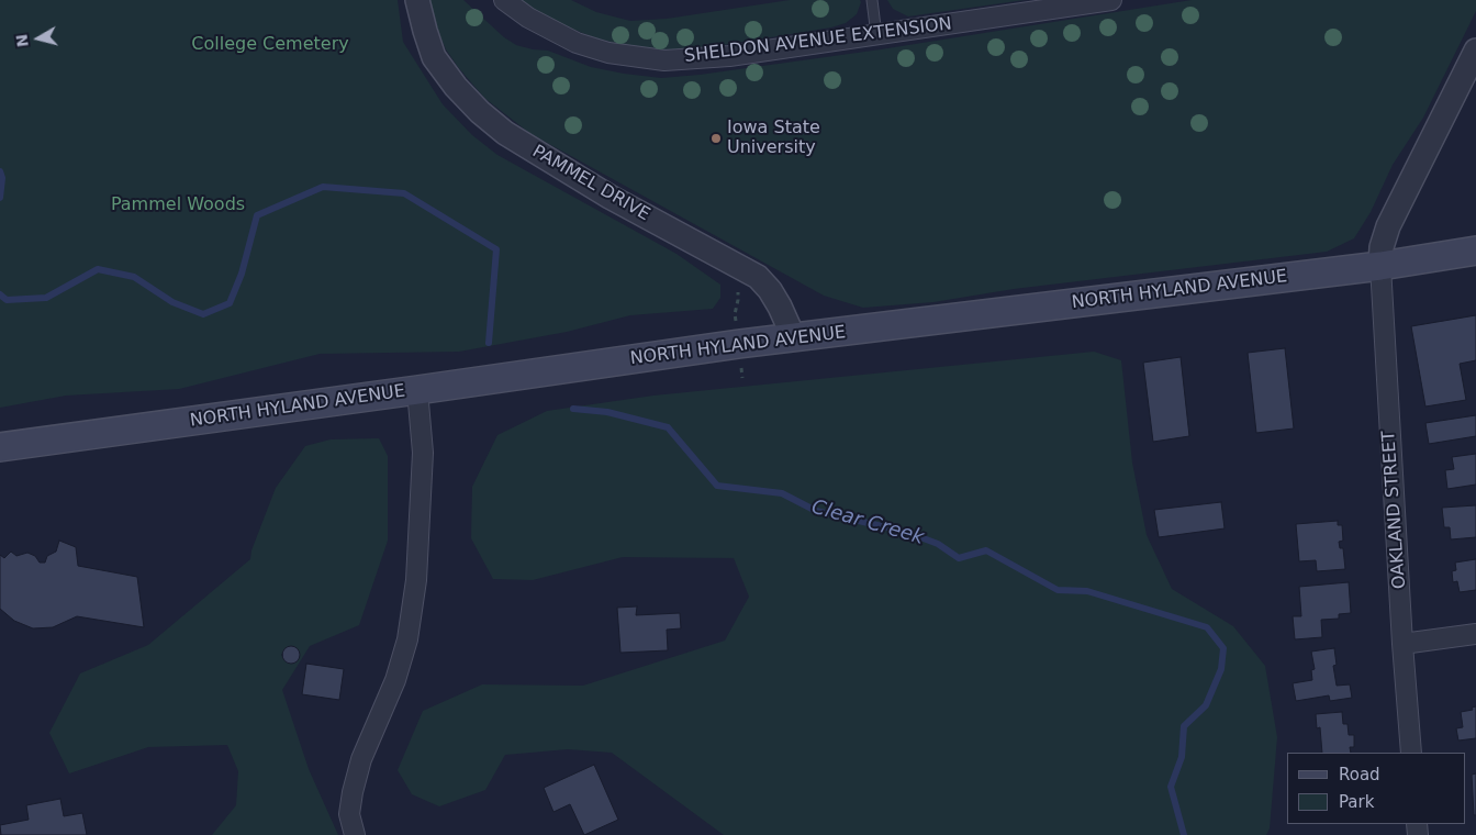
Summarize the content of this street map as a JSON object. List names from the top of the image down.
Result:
{
  "streets": {
    "main road": ["NORTH HYLAND AVENUE"],
    "street": ["SHELDON AVENUE EXTENSION", "PAMMEL DRIVE", "OAKLAND STREET"]
  },
  "crossings": [
    ["PAMMEL DRIVE", "NORTH HYLAND AVENUE"],
    ["NORTH HYLAND AVENUE", "OAKLAND STREET"]
  ],
  "water": ["Clear Creek"],
  "parks": ["College Cemetery", "Pammel Woods"],
  "places": ["Iowa State University"],
  "legend": ["Road", "Park"],
  "north": "left"
}
